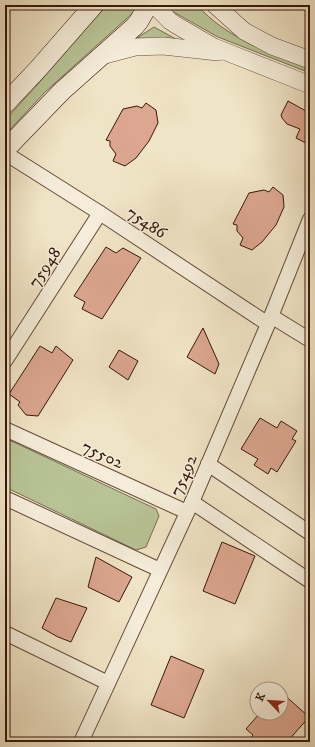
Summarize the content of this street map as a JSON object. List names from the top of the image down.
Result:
{
  "streets": {
    "street": [
      "75486",
      "75948",
      "75502",
      "75492"
    ]
  },
  "crossings": [
    ["75486", "75948"],
    ["75486", "75492"],
    ["75502", "75492"]
  ],
  "north": "top left"
}
